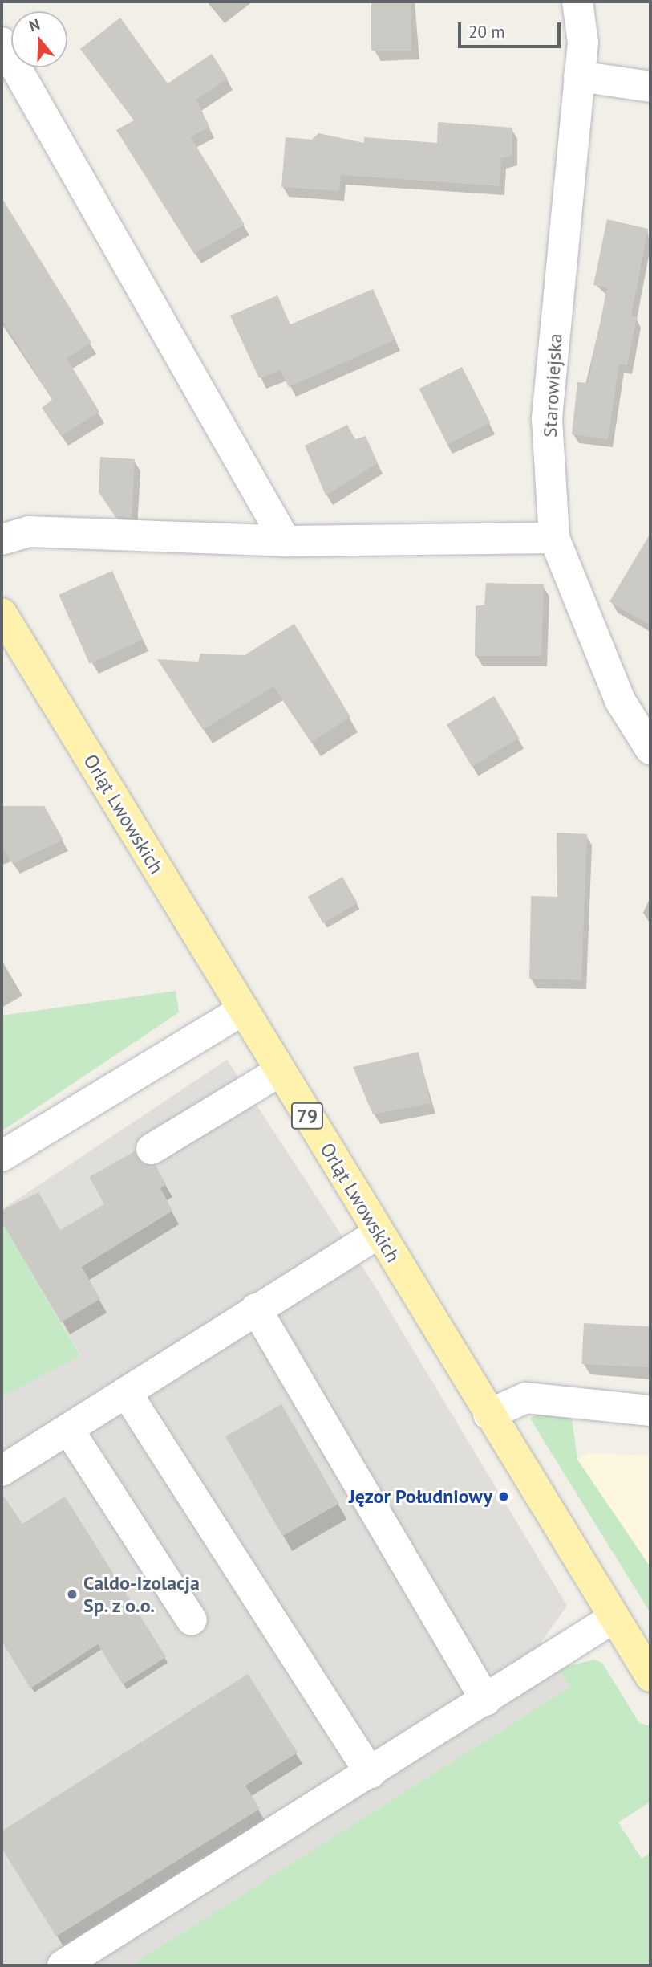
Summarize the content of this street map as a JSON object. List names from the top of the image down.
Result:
{
  "streets": {
    "main road": ["Orląt Lwowskich", "79"],
    "street": ["Starowiejska"]
  },
  "places": ["Jęzor Południowy", "Caldo-Izolacja Sp. z o.o."],
  "scale_bar": "20 m",
  "north": "top"
}
